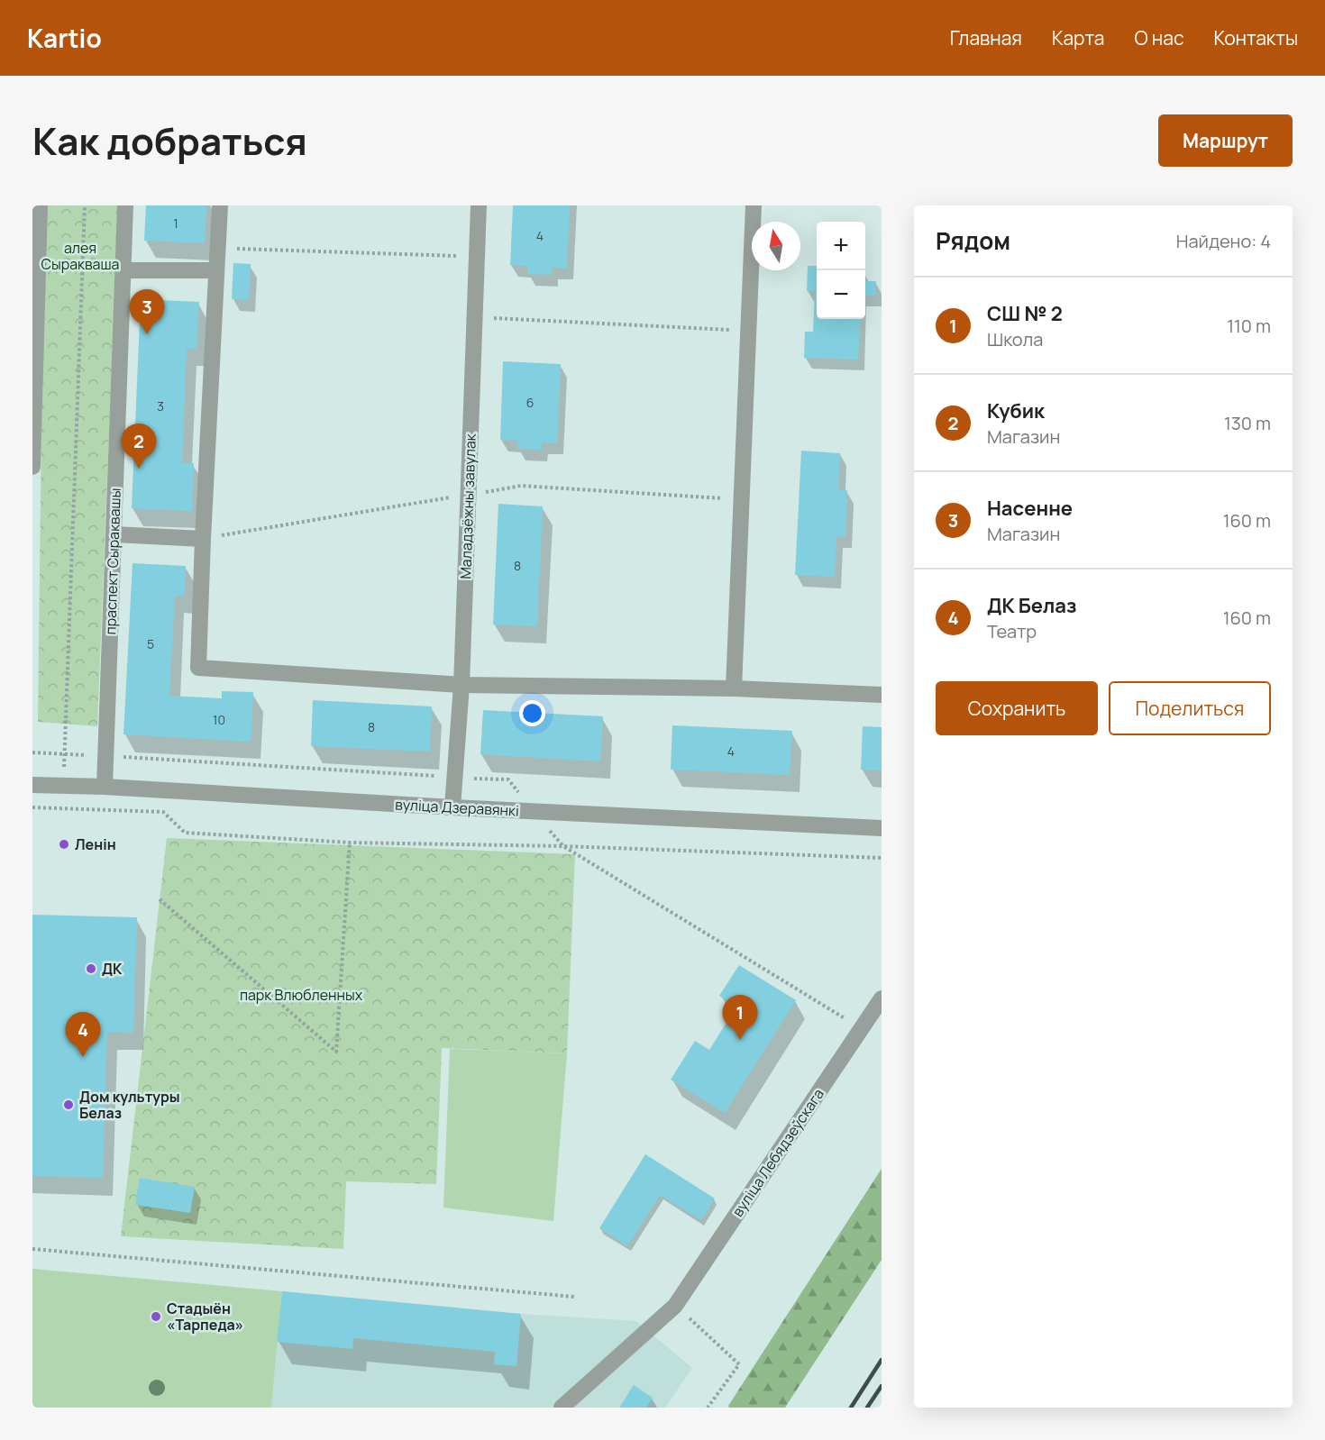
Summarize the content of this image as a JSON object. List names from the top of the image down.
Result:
{
  "streets": {
    "street": [
      "Маладзёжны завулак",
      "праспект Сыраквашы",
      "вуліца Дзеравянкі",
      "вуліца Лебядзеўскага"
    ]
  },
  "crossings": [
    ["Маладзёжны завулак", "вуліца Дзеравянкі"],
    ["праспект Сыраквашы", "вуліца Дзеравянкі"]
  ],
  "parks": ["алея Сыракваша", "парк Влюбленных"],
  "places": [
    "Ленін",
    "ДК",
    "Дом культуры Белаз",
    "Стадыён «Тарпеда»"
  ],
  "house_numbers": [
    "1",
    "4",
    "6",
    "3",
    "8",
    "5",
    "10",
    "8",
    "4"
  ],
  "north": "top",
  "page": {
    "header": "Kartio",
    "nav": [
      "Главная",
      "Карта",
      "О нас",
      "Контакты"
    ],
    "title": "Как добраться",
    "buttons": [
      "Маршрут",
      ["Сохранить", "Поделиться"]
    ],
    "heading": ["Рядом", "Найдено: 4"],
    "map_buttons": ["+", "−"],
    "list": [
      {
        "mark": "1",
        "name": "СШ № 2",
        "note": "Школа",
        "value": "110 m"
      },
      {
        "mark": "2",
        "name": "Кубик",
        "note": "Магазин",
        "value": "130 m"
      },
      {
        "mark": "3",
        "name": "Насенне",
        "note": "Магазин",
        "value": "160 m"
      },
      {
        "mark": "4",
        "name": "ДК Белаз",
        "note": "Театр",
        "value": "160 m"
      }
    ],
    "pins": [
      "3",
      "2",
      "1",
      "4"
    ]
  }
}
